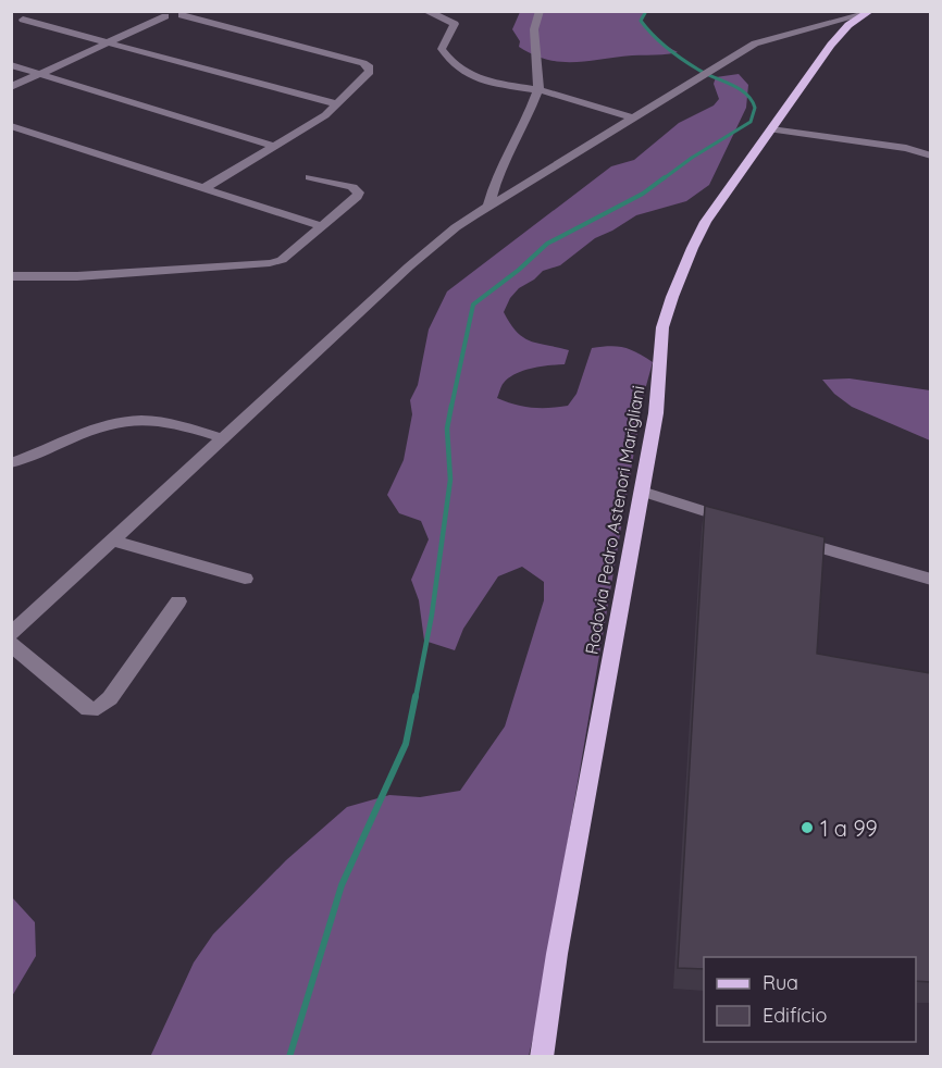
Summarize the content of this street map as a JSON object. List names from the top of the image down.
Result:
{
  "streets": {
    "main road": ["Rodovia Pedro Astenori Marigliani"]
  },
  "places": ["1 a 99"],
  "legend": ["Rua", "Edifício"]
}
